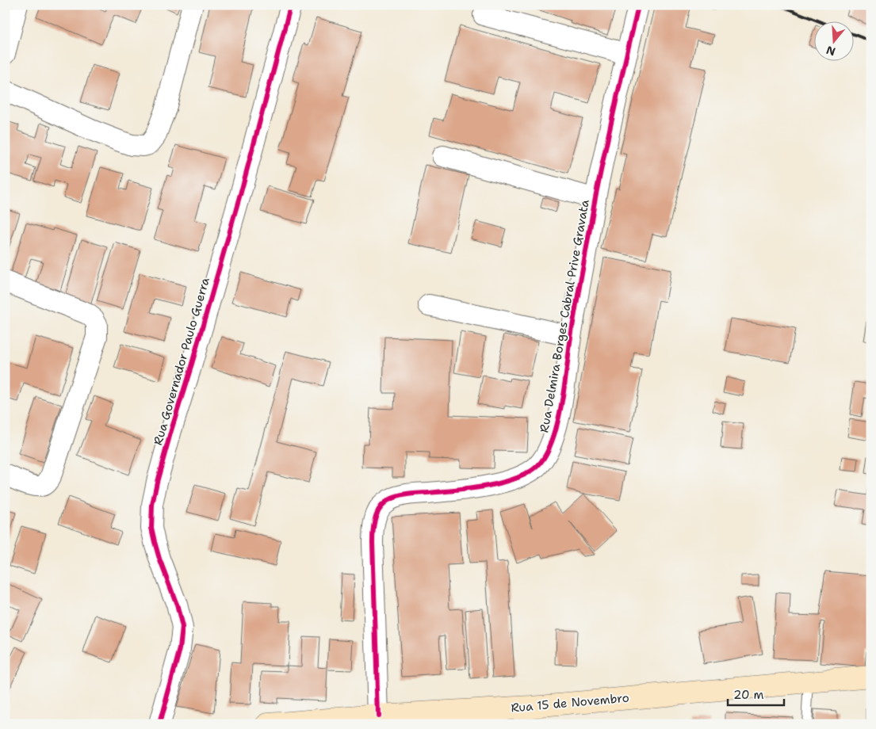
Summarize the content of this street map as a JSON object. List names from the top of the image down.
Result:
{
  "streets": {
    "main road": ["Rua 15 de Novembro"],
    "street": ["Rua Delmira Borges Cabral Prive Gravata", "Rua Governador Paulo Guerra"]
  },
  "crossings": [
    ["Rua Delmira Borges Cabral Prive Gravata", "Rua 15 de Novembro"]
  ],
  "scale_bar": "20 m",
  "north": "bottom"
}
